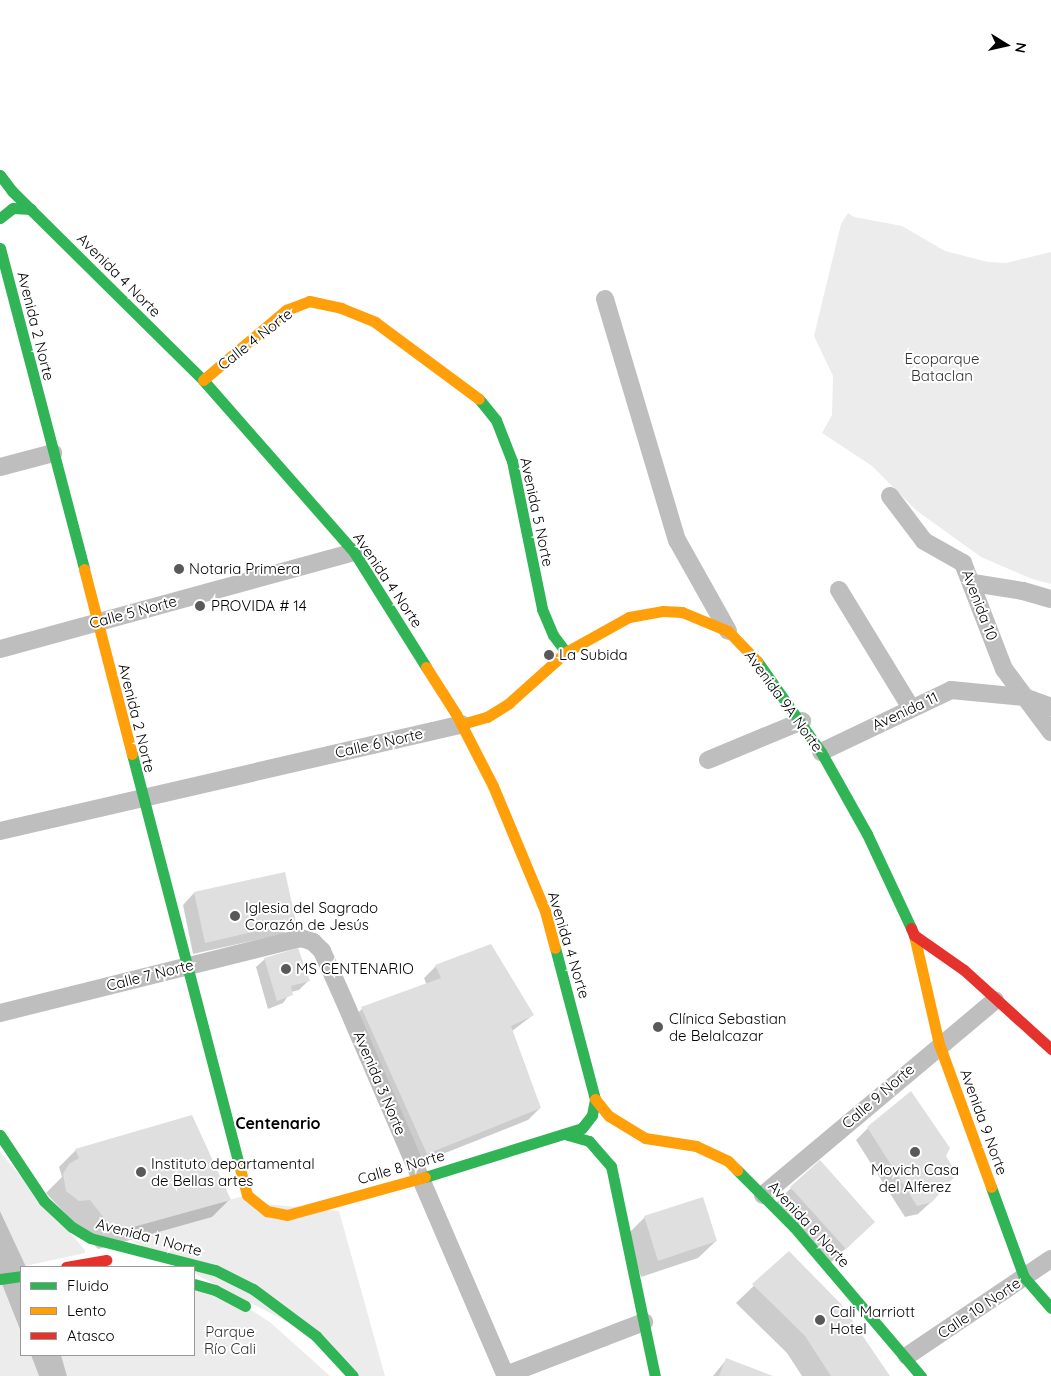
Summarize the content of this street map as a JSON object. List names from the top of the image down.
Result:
{
  "streets": {
    "main road": [
      "Avenida 4 Norte",
      "Avenida 2 Norte",
      "Calle 4 Norte",
      "Avenida 5 Norte",
      "Avenida 9A Norte",
      "Calle 6 Norte",
      "Avenida 9 Norte",
      "Calle 8 Norte",
      "Avenida 8 Norte",
      "Avenida 1 Norte"
    ],
    "street": [
      "Avenida 10",
      "Calle 5 Norte",
      "Avenida 11",
      "Calle 7 Norte",
      "Avenida 3 Norte",
      "Calle 9 Norte",
      "Calle 10 Norte"
    ]
  },
  "crossings": [
    ["Avenida 4 Norte", "Calle 4 Norte"],
    ["Avenida 4 Norte", "Calle 5 Norte"],
    ["Avenida 4 Norte", "Calle 6 Norte"],
    ["Avenida 4 Norte", "Calle 8 Norte"],
    ["Avenida 4 Norte", "Avenida 8 Norte"],
    ["Avenida 2 Norte", "Calle 5 Norte"],
    ["Avenida 2 Norte", "Calle 6 Norte"],
    ["Avenida 2 Norte", "Calle 7 Norte"],
    ["Avenida 2 Norte", "Calle 8 Norte"],
    ["Calle 4 Norte", "Avenida 5 Norte"],
    ["Avenida 5 Norte", "Calle 6 Norte"],
    ["Avenida 10", "Avenida 11"],
    ["Avenida 9A Norte", "Avenida 11"],
    ["Avenida 9A Norte", "Calle 6 Norte"],
    ["Avenida 9A Norte", "Avenida 9 Norte"],
    ["Calle 7 Norte", "Avenida 3 Norte"],
    ["Avenida 3 Norte", "Calle 8 Norte"],
    ["Calle 9 Norte", "Avenida 9 Norte"],
    ["Calle 9 Norte", "Avenida 8 Norte"],
    ["Avenida 9 Norte", "Calle 10 Norte"],
    ["Calle 8 Norte", "Avenida 8 Norte"],
    ["Avenida 8 Norte", "Calle 10 Norte"]
  ],
  "districts": ["Centenario"],
  "parks": ["Ecoparque Bataclan", "Parque Río Cali"],
  "places": [
    "Notaria Primera",
    "PROVIDA # 14",
    "La Subida",
    "Iglesia del Sagrado Corazón de Jesús",
    "MS CENTENARIO",
    "Clínica Sebastian de Belalcazar",
    "Movich Casa del Alferez",
    "Instituto departamental de Bellas artes",
    "Cali Marriott Hotel"
  ],
  "legend": ["Fluido", "Lento", "Atasco"],
  "north": "right"
}
